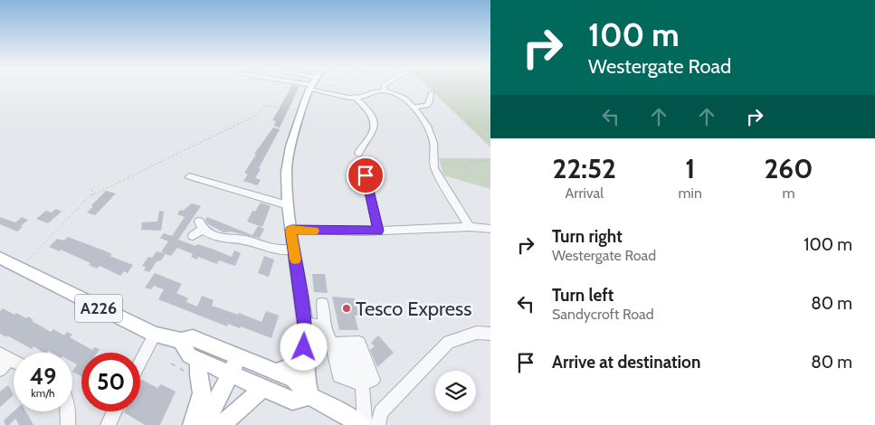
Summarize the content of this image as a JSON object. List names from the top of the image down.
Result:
{
  "streets": {
    "main road": ["A226"]
  },
  "places": ["Tesco Express"],
  "page": {
    "turn": ["100 m", "Westergate Road"],
    "eta": [
      "22:52",
      "Arrival",
      "1",
      "min",
      "260",
      "m"
    ],
    "list": [
      {
        "name": "Turn right",
        "note": "Westergate Road",
        "value": "100 m"
      },
      {
        "name": "Turn left",
        "note": "Sandycroft Road",
        "value": "80 m"
      },
      {
        "name": "Arrive at destination",
        "value": "80 m"
      }
    ],
    "speed": "49 km/h",
    "limit": "50"
  }
}
